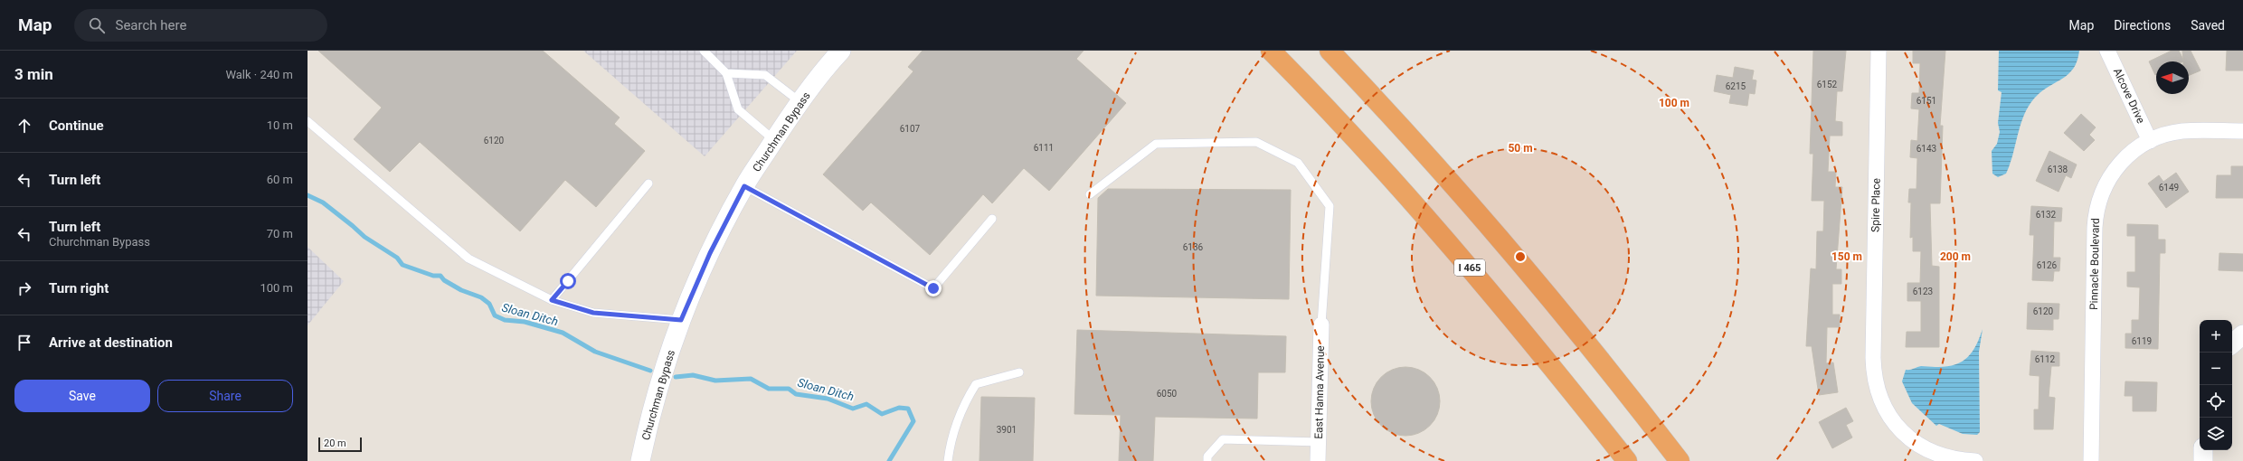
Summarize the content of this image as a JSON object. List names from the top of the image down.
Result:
{
  "streets": {
    "highway": ["I 465"],
    "street": [
      "Alcove Drive",
      "Churchman Bypass",
      "Spire Place",
      "Pinnacle Boulevard",
      "East Hanna Avenue"
    ]
  },
  "crossings": [
    ["Alcove Drive", "Pinnacle Boulevard"]
  ],
  "water": ["Sloan Ditch"],
  "house_numbers": [
    "6152",
    "6215",
    "6151",
    "6107",
    "6120",
    "6111",
    "6143",
    "6138",
    "6149",
    "6132",
    "6136",
    "6126",
    "6123",
    "6120",
    "6119",
    "6112",
    "6050",
    "3901"
  ],
  "scale_bar": "20 m",
  "north": "left",
  "page": {
    "header": "Map",
    "search": "Search here",
    "nav": ["Map", "Directions", "Saved"],
    "heading": ["3 min", "Walk · 240 m"],
    "list": [
      ["Continue", "10 m"],
      ["Turn left", "60 m"],
      ["Turn left", "Churchman Bypass", "70 m"],
      ["Turn right", "100 m"],
      "Arrive at destination"
    ],
    "map_buttons": ["+", "−"],
    "buttons": ["Save", "Share"],
    "scale": "20 m"
  },
  "rings": [
    "100 m",
    "50 m",
    "150 m",
    "200 m"
  ]
}
